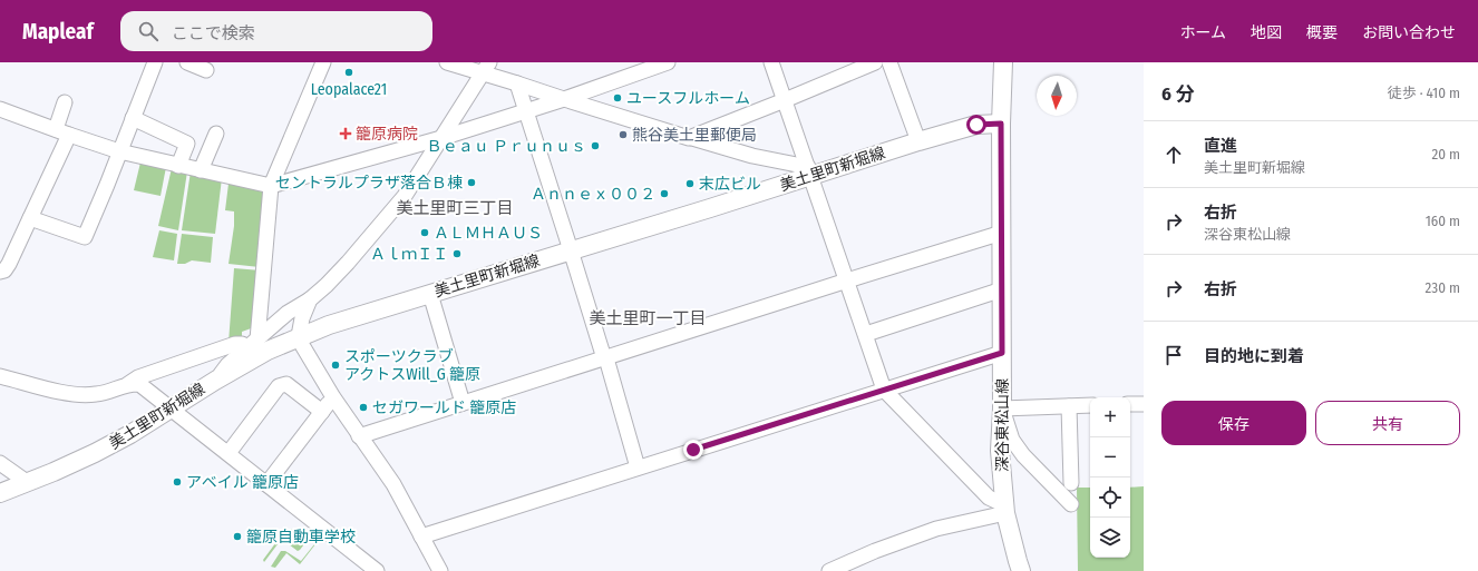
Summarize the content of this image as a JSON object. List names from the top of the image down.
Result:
{
  "streets": {
    "main road": ["美土里町新堀線", "深谷東松山線"]
  },
  "crossings": [
    ["美土里町新堀線", "深谷東松山線"]
  ],
  "districts": ["美土里町三丁目", "美土里町一丁目"],
  "places": {
    "other": [
      "Leopalace21",
      "ユースフルホーム",
      "熊谷美土里郵便局",
      "Ｂｅａｕ Ｐｒｕｎｕｓ",
      "セントラルプラザ落合Ｂ棟",
      "末広ビル",
      "Ａｎｎｅｘ００２",
      "ＡＬＭＨＡＵＳ",
      "ＡｌｍＩＩ",
      "スポーツクラブ アクトスWill_G 籠原",
      "セガワールド 籠原店",
      "アベイル 籠原店",
      "籠原自動車学校"
    ],
    "health": ["籠原病院"]
  },
  "north": "bottom",
  "page": {
    "header": "Mapleaf",
    "search": "ここで検索",
    "nav": [
      "ホーム",
      "地図",
      "概要",
      "お問い合わせ"
    ],
    "heading": ["6 分", "徒歩 · 410 m"],
    "list": [
      ["直進", "美土里町新堀線", "20 m"],
      ["右折", "深谷東松山線", "160 m"],
      ["右折", "230 m"],
      "目的地に到着"
    ],
    "buttons": ["保存", "共有"],
    "map_buttons": ["+", "−"]
  }
}
